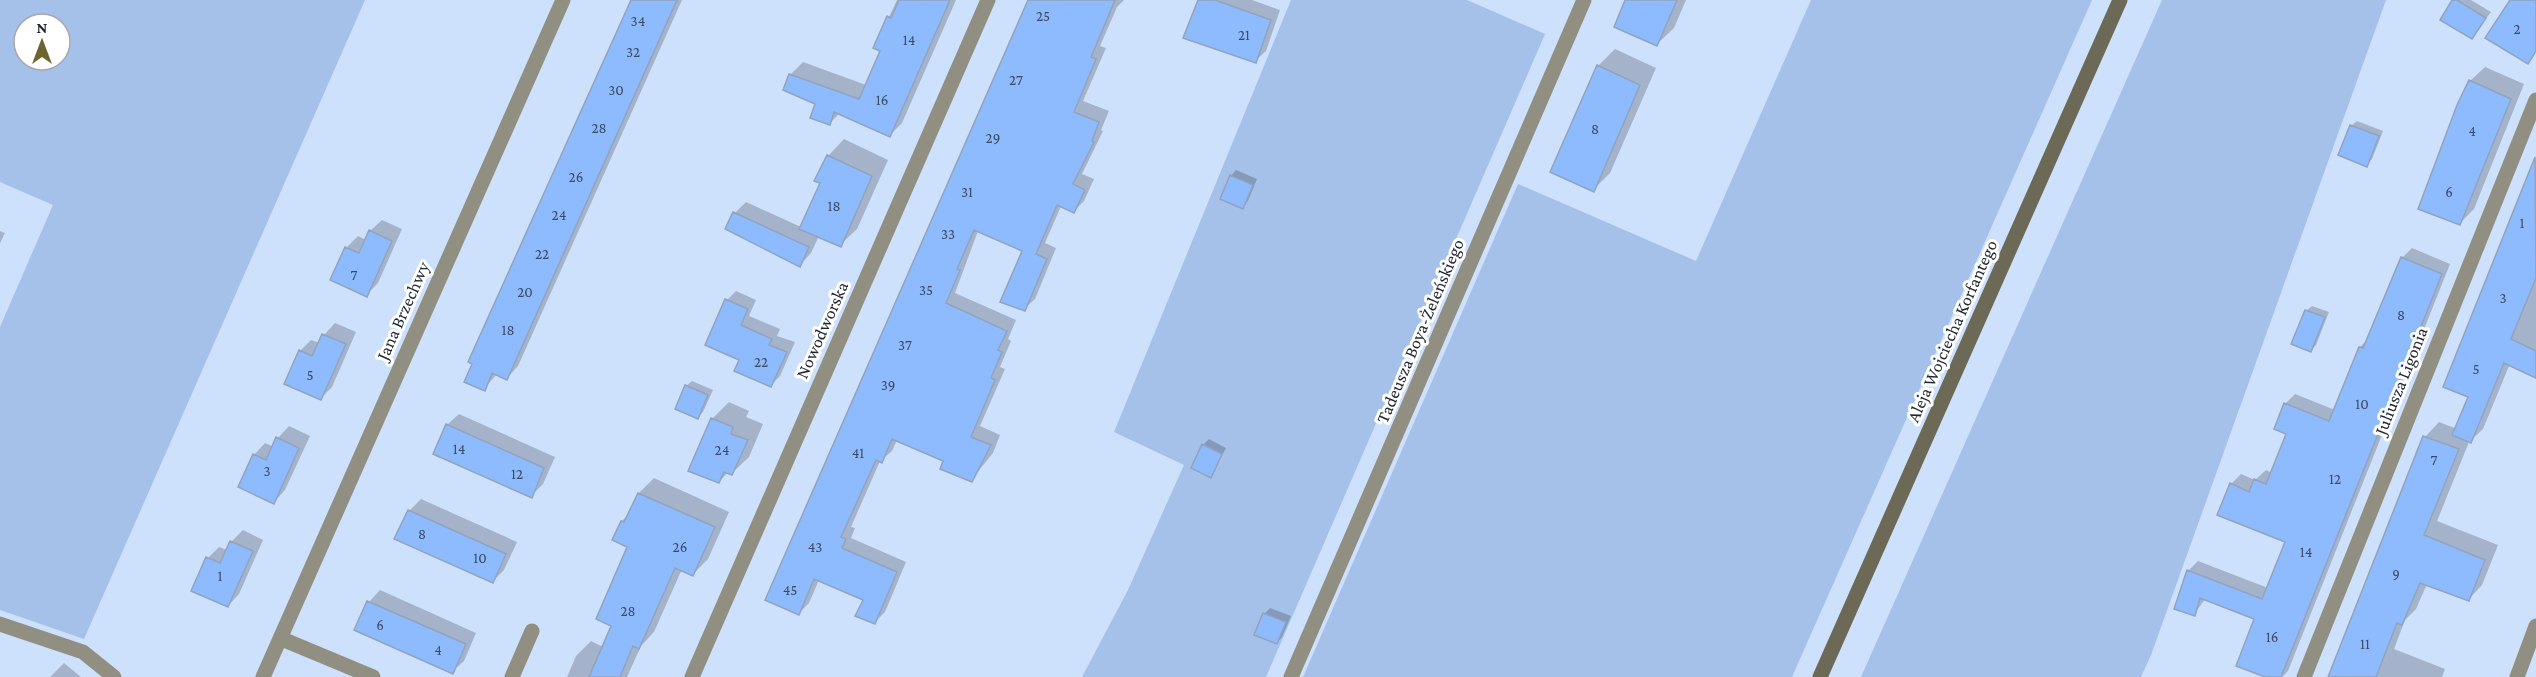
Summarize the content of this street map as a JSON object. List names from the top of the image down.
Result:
{
  "streets": {
    "main road": ["Aleja Wojciecha Korfantego"],
    "street": [
      "Jana Brzechwy",
      "Nowodworska",
      "Tadeusza Boya-Żeleńskiego",
      "Juliusza Ligonia"
    ]
  },
  "house_numbers": [
    "25",
    "34",
    "2",
    "21",
    "14",
    "32",
    "27",
    "30",
    "16",
    "28",
    "8",
    "4",
    "29",
    "26",
    "31",
    "6",
    "18",
    "24",
    "1",
    "33",
    "22",
    "7",
    "35",
    "20",
    "3",
    "8",
    "18",
    "37",
    "22",
    "5",
    "5",
    "39",
    "10",
    "14",
    "24",
    "41",
    "7",
    "3",
    "12",
    "12",
    "8",
    "26",
    "43",
    "14",
    "10",
    "9",
    "1",
    "45",
    "28",
    "6",
    "16",
    "11",
    "4"
  ],
  "north": "top"
}
